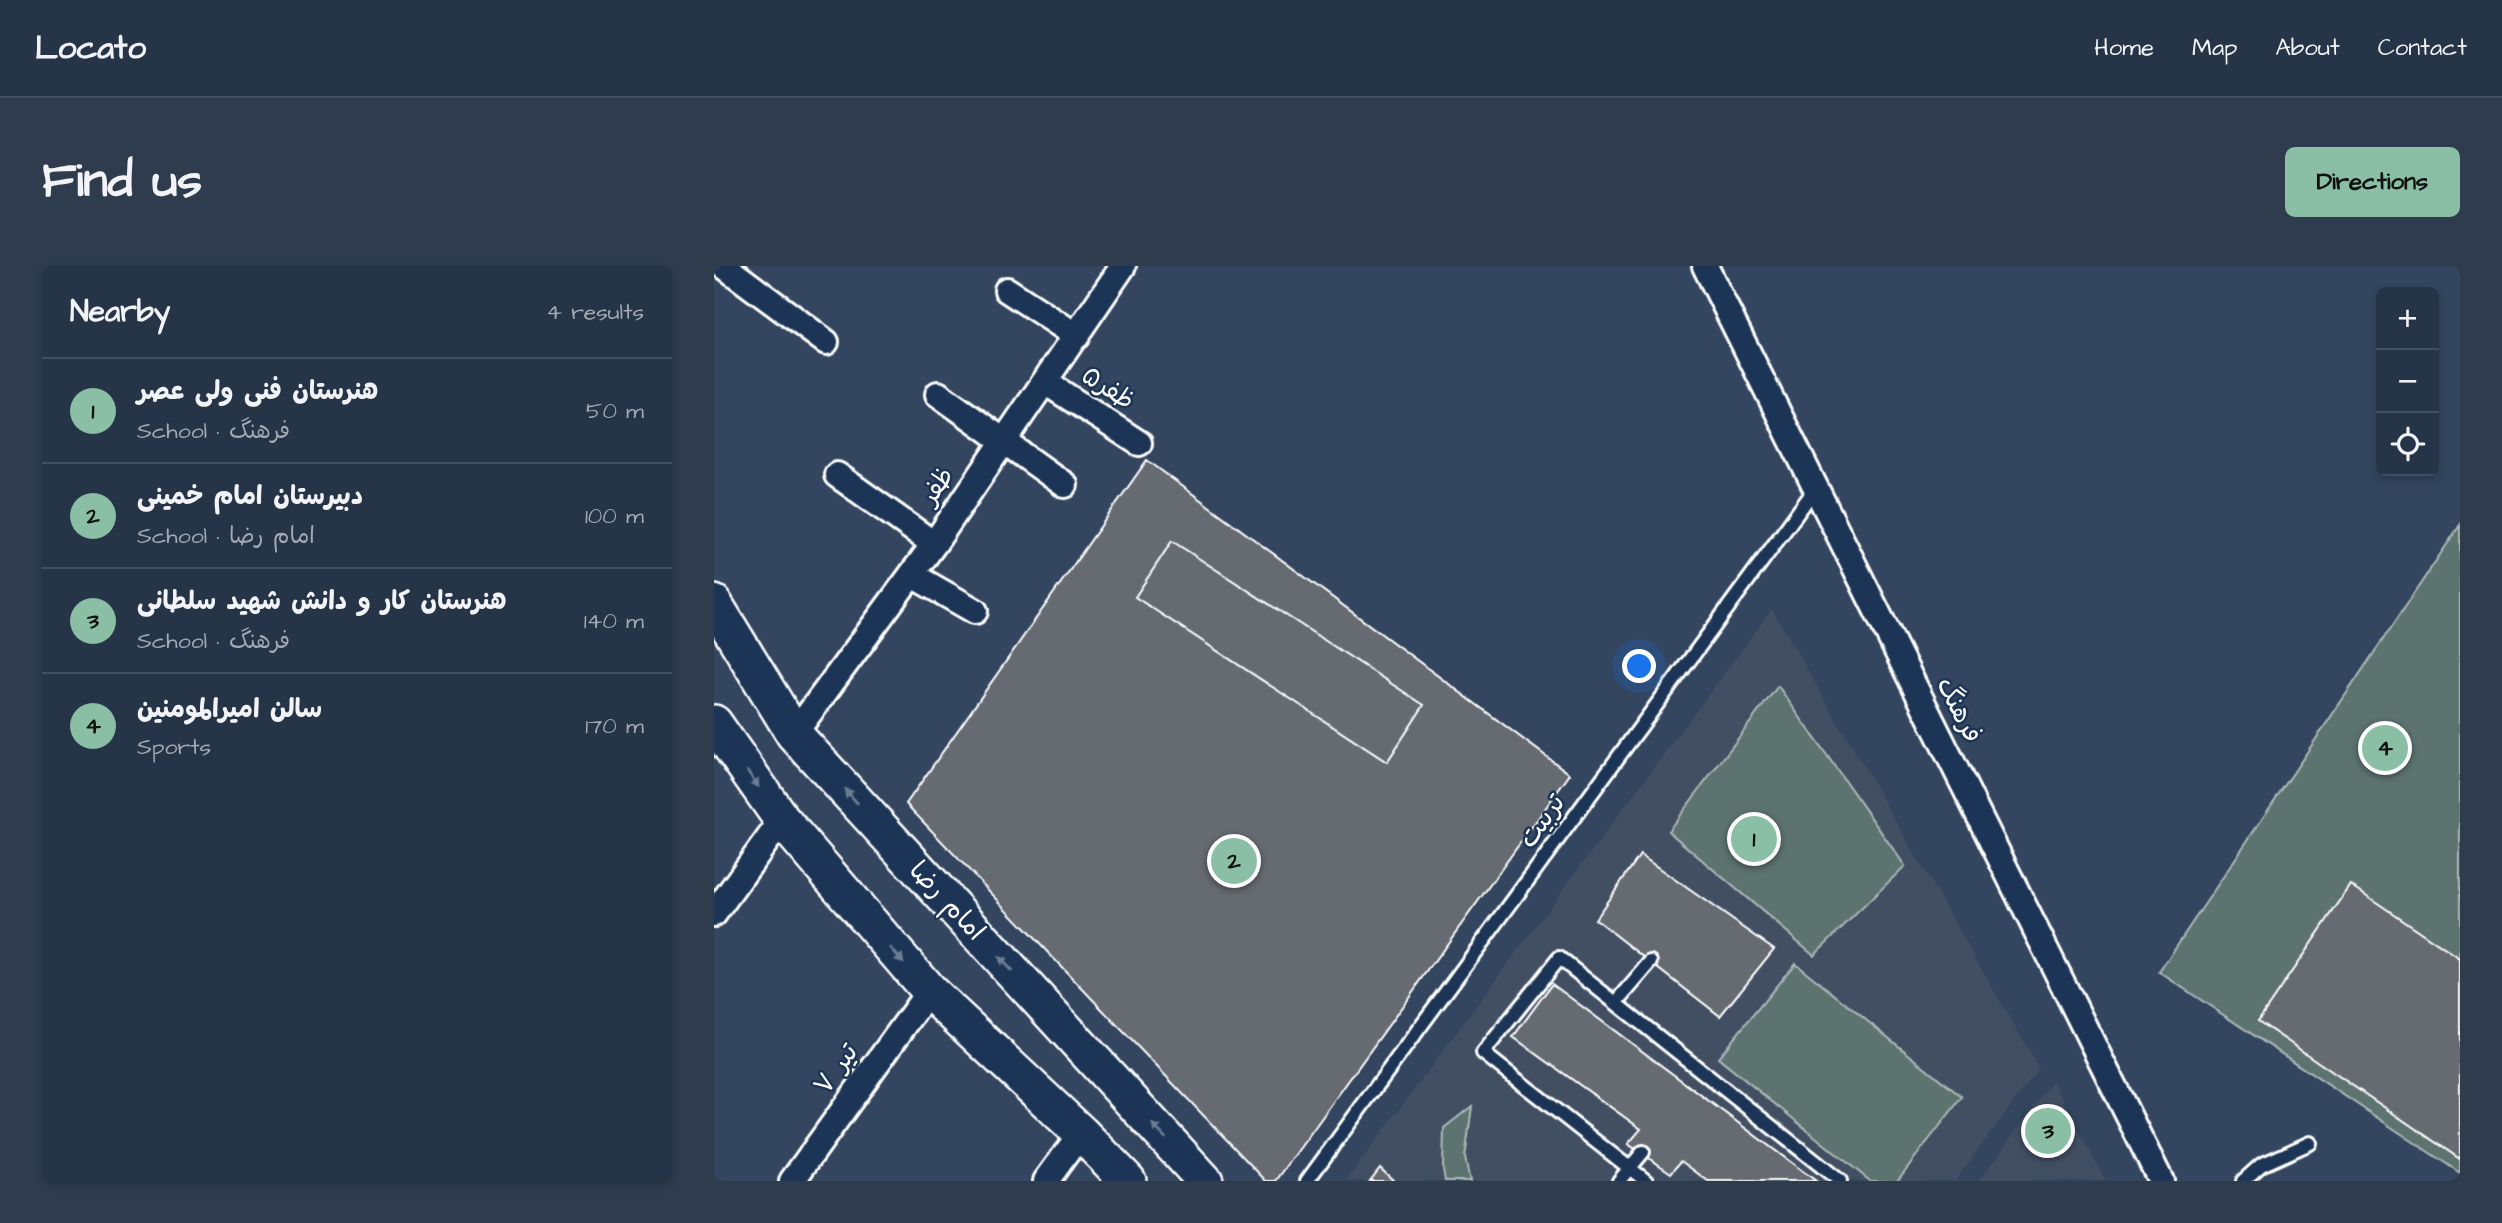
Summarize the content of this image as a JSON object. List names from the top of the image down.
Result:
{
  "streets": {
    "street": [
      "ظفر۵",
      "ظفر",
      "فرهنگ",
      "امام رضا",
      "۷ تیر"
    ],
    "lane": ["تربیت"]
  },
  "crossings": [
    ["ظفر۵", "ظفر"],
    ["ظفر", "امام رضا"],
    ["فرهنگ", "تربیت"]
  ],
  "page": {
    "header": "Locato",
    "nav": [
      "Home",
      "Map",
      "About",
      "Contact"
    ],
    "buttons": "Directions",
    "title": "Find us",
    "heading": ["Nearby", "4 results"],
    "map_buttons": ["+", "−"],
    "list": [
      {
        "mark": "1",
        "name": "هنرستان فنی ولی عصر",
        "note": "School · فرهنگ",
        "value": "50 m"
      },
      {
        "mark": "2",
        "name": "دبیرستان امام خمینی",
        "note": "School · امام رضا",
        "value": "100 m"
      },
      {
        "mark": "3",
        "name": "هنرستان کار و دانش شهید سلطانی",
        "note": "School · فرهنگ",
        "value": "140 m"
      },
      {
        "mark": "4",
        "name": "سالن امیرالمومنین",
        "note": "Sports",
        "value": "170 m"
      }
    ],
    "pins": [
      "4",
      "1",
      "2",
      "3"
    ]
  }
}
